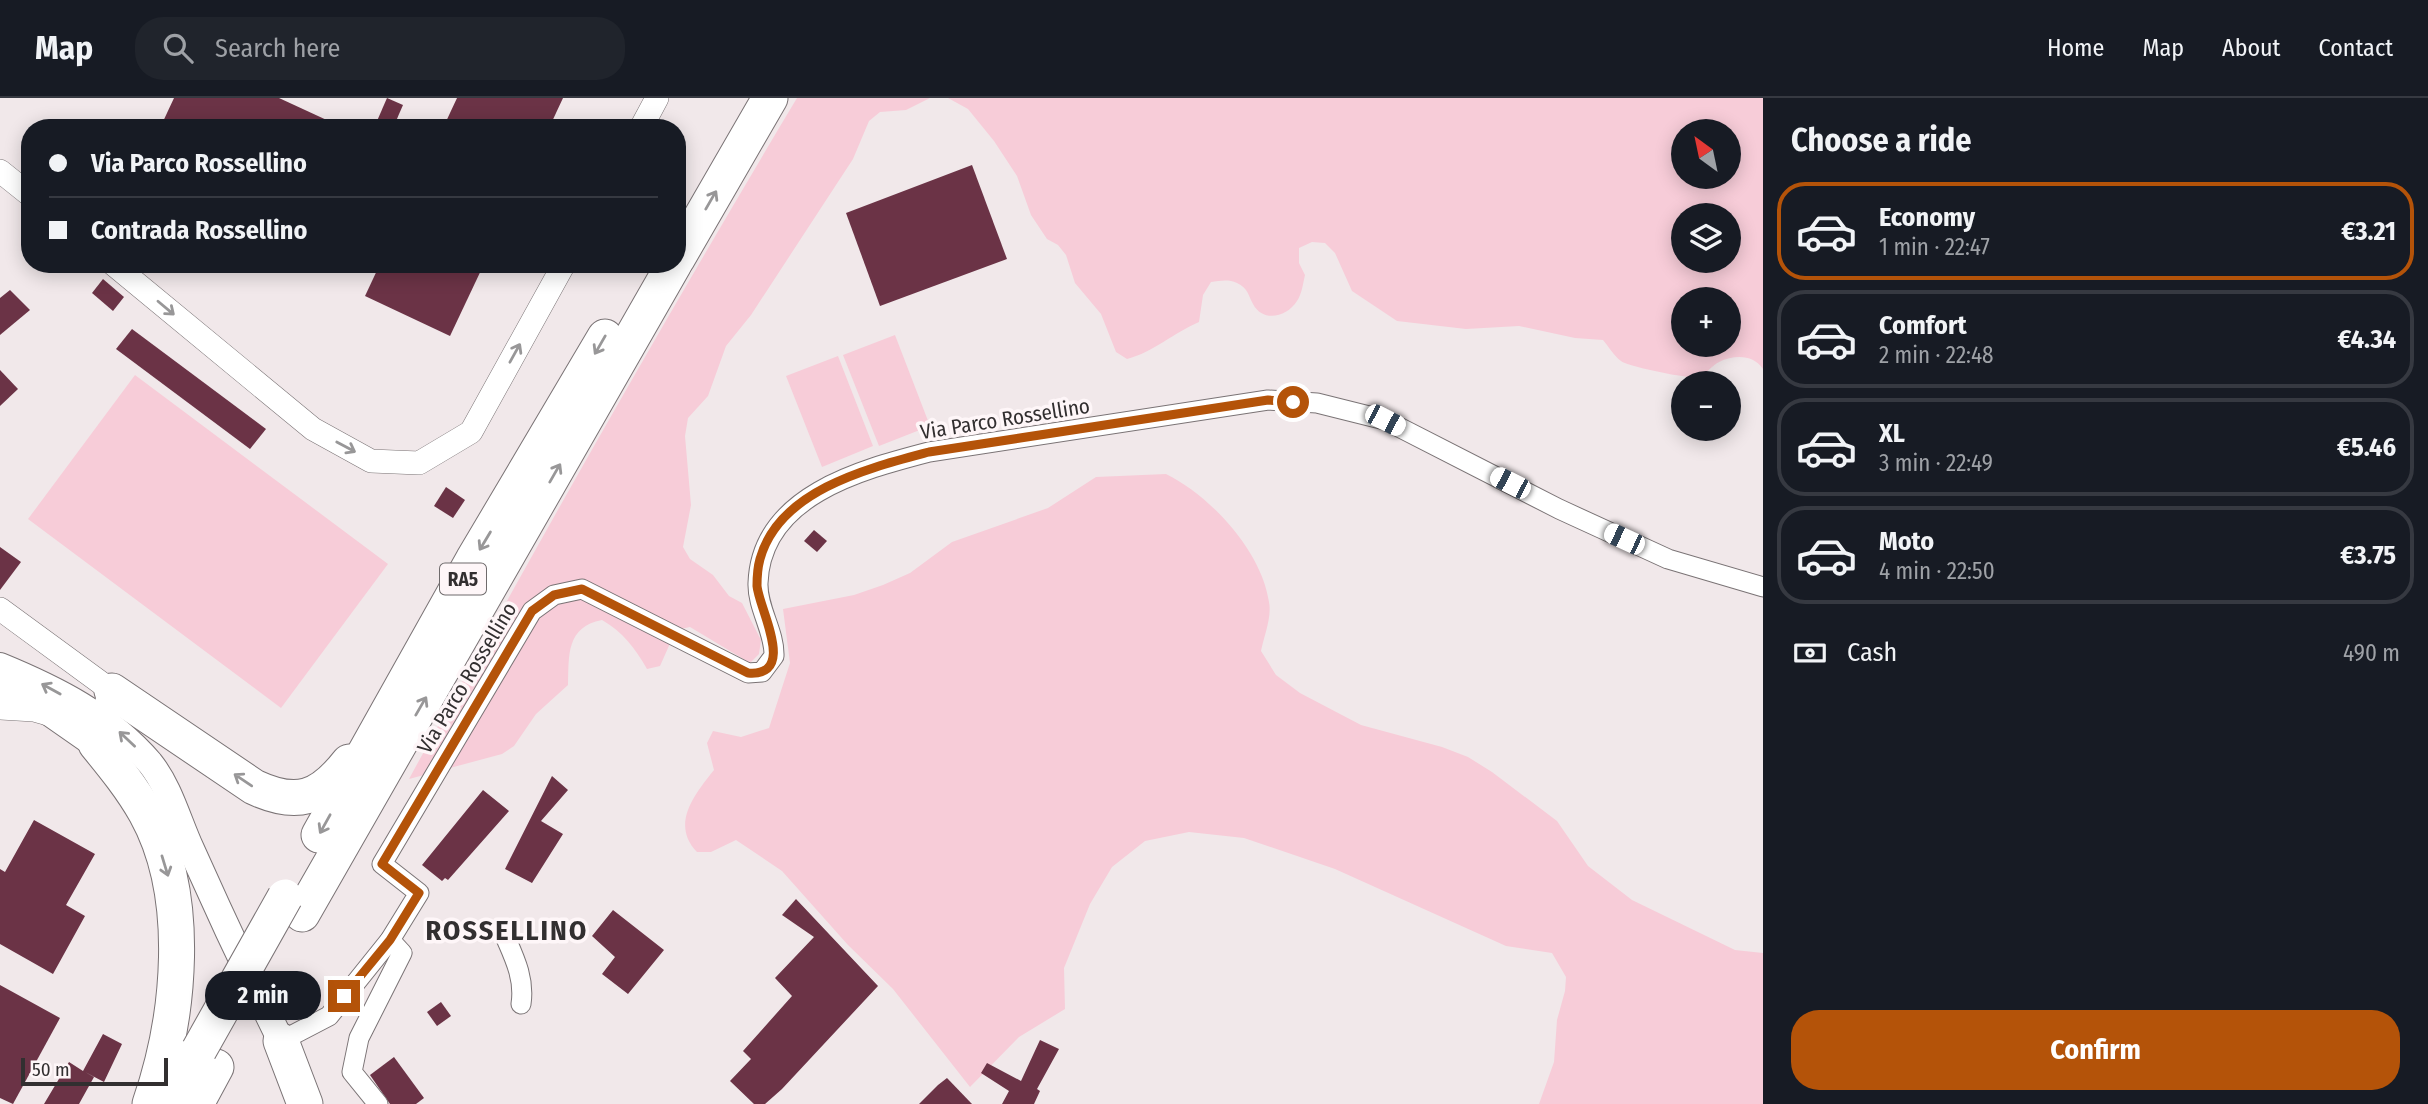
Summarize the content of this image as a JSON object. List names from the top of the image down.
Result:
{
  "streets": {
    "highway": ["RA5"],
    "street": ["Via Parco Rossellino"]
  },
  "districts": ["ROSSELLINO"],
  "scale_bar": "50 m",
  "north": "top left",
  "page": {
    "header": "Map",
    "search": "Search here",
    "nav": [
      "Home",
      "Map",
      "About",
      "Contact"
    ],
    "heading": "Choose a ride",
    "map_buttons": ["+", "−"],
    "banner": ["Via Parco Rossellino", "Contrada Rossellino"],
    "list": [
      {
        "name": "Economy",
        "note": "1 min · 22:47",
        "value": "€3.21"
      },
      {
        "name": "Comfort",
        "note": "2 min · 22:48",
        "value": "€4.34"
      },
      {
        "name": "XL",
        "note": "3 min · 22:49",
        "value": "€5.46"
      },
      {
        "name": "Moto",
        "note": "4 min · 22:50",
        "value": "€3.75"
      }
    ],
    "pay": ["Cash", "490 m"],
    "bubble": "2 min",
    "buttons": "Confirm",
    "scale": "50 m"
  }
}
